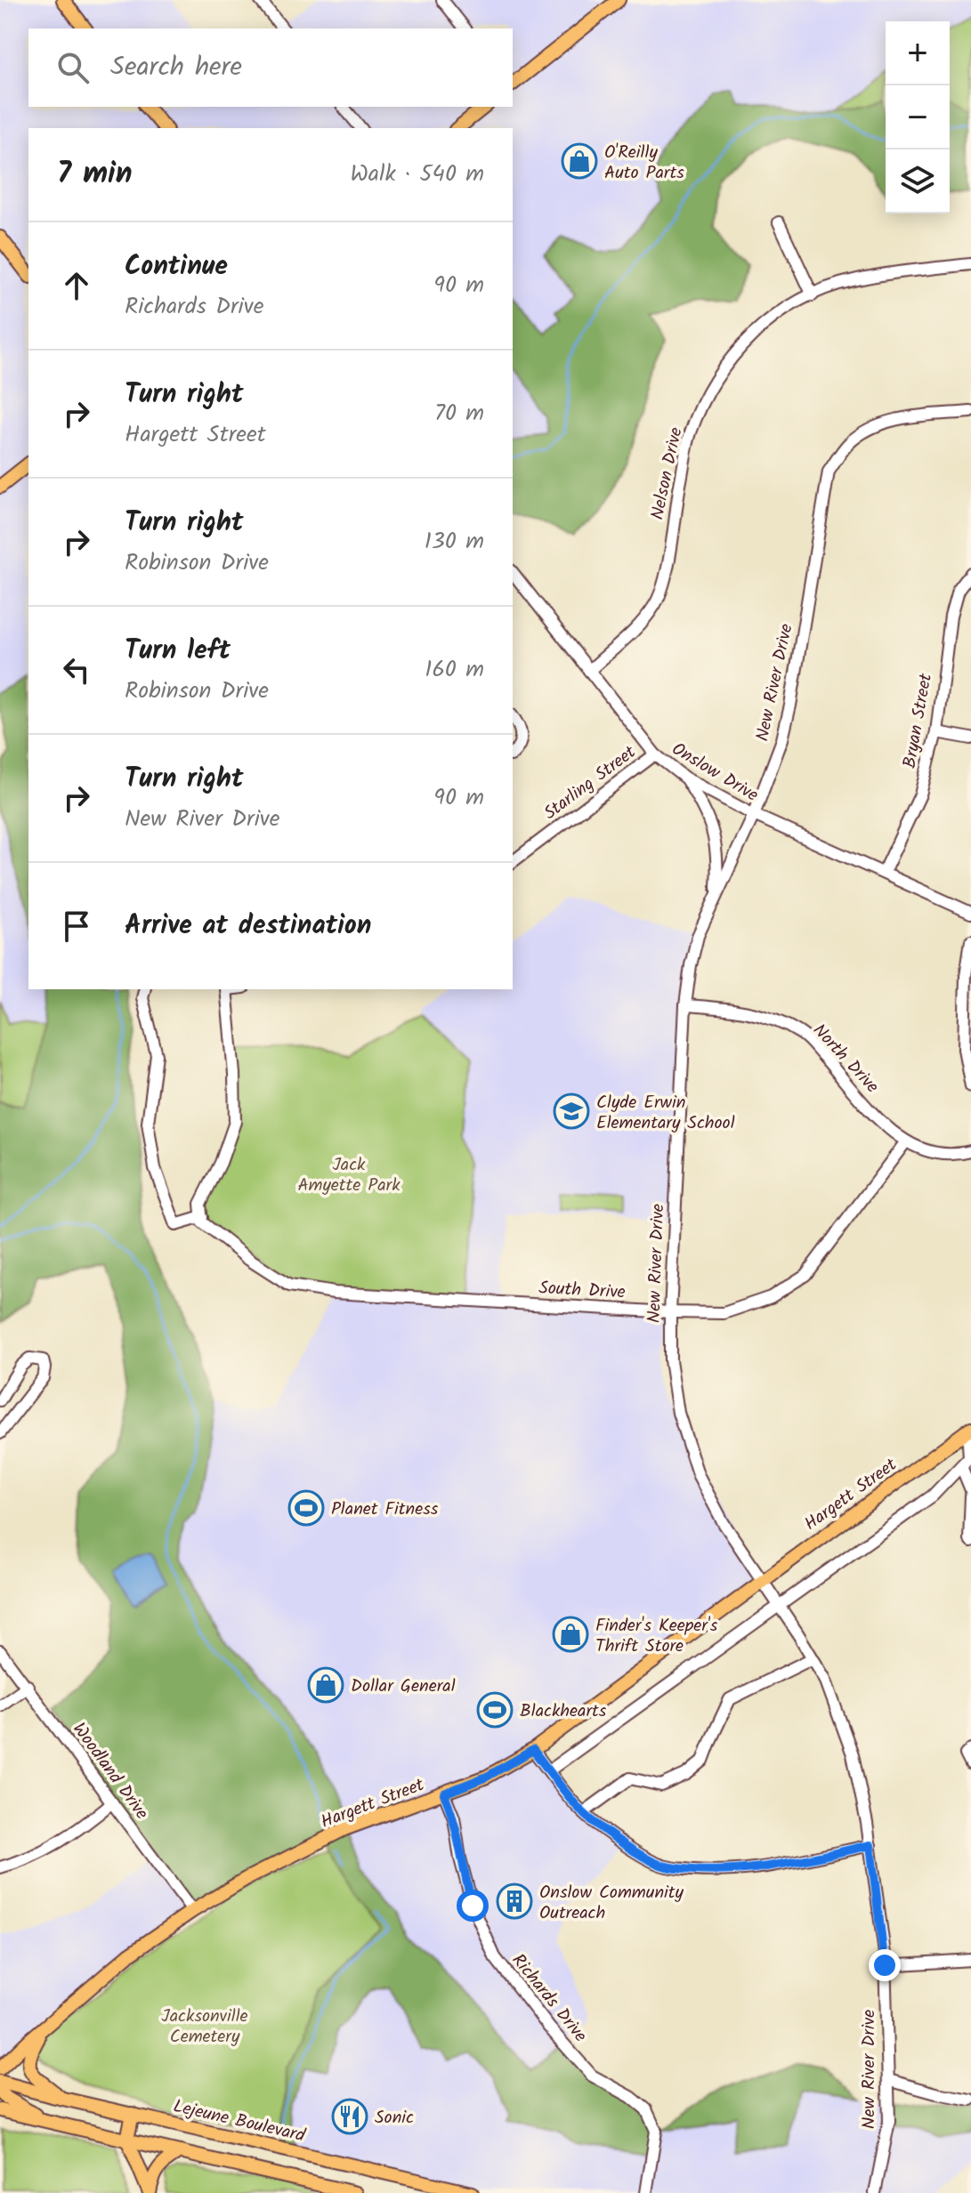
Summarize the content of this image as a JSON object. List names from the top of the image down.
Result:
{
  "streets": {
    "main road": ["Hargett Street", "Lejeune Boulevard"],
    "street": [
      "Nelson Drive",
      "New River Drive",
      "Bryan Street",
      "Onslow Drive",
      "Starling Street",
      "North Drive",
      "South Drive",
      "Woodland Drive",
      "Richards Drive"
    ]
  },
  "crossings": [
    ["Nelson Drive", "Onslow Drive"],
    ["New River Drive", "Onslow Drive"],
    ["New River Drive", "North Drive"],
    ["New River Drive", "South Drive"],
    ["New River Drive", "Hargett Street"],
    ["Bryan Street", "Onslow Drive"],
    ["Onslow Drive", "Starling Street"],
    ["North Drive", "South Drive"],
    ["Hargett Street", "Woodland Drive"],
    ["Hargett Street", "Richards Drive"]
  ],
  "parks": ["Jack Amyette Park", "Jacksonville Cemetery"],
  "places": {
    "shop": ["O'Reilly Auto Parts", "Finder's Keeper's Thrift Store", "Dollar General"],
    "school or university": ["Clyde Erwin Elementary School"],
    "sports": ["Planet Fitness", "Blackhearts"],
    "building": ["Onslow Community Outreach"],
    "restaurant": ["Sonic"]
  },
  "page": {
    "map_buttons": ["+", "−"],
    "search": "Search here",
    "heading": ["7 min", "Walk · 540 m"],
    "list": [
      ["Continue", "Richards Drive", "90 m"],
      ["Turn right", "Hargett Street", "70 m"],
      ["Turn right", "Robinson Drive", "130 m"],
      ["Turn left", "Robinson Drive", "160 m"],
      ["Turn right", "New River Drive", "90 m"],
      "Arrive at destination"
    ]
  }
}
